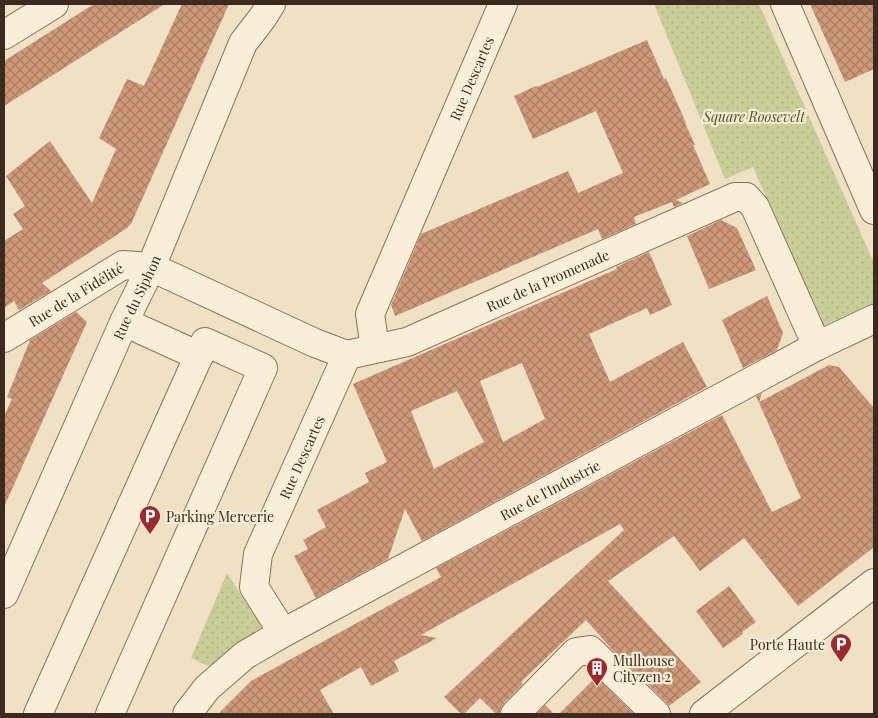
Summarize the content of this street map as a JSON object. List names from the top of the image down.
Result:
{
  "streets": {
    "street": [
      "Rue Descartes",
      "Rue de la Promenade",
      "Rue de la Fidélité",
      "Rue du Siphon",
      "Rue de l'Industrie"
    ]
  },
  "crossings": [
    ["Rue Descartes", "Rue de la Promenade"],
    ["Rue Descartes", "Rue de l'Industrie"],
    ["Rue de la Promenade", "Rue de l'Industrie"],
    ["Rue de la Fidélité", "Rue du Siphon"]
  ],
  "parks": ["Square Roosevelt"],
  "places": {
    "parking": ["Parking Mercerie", "Porte Haute"],
    "building": ["Mulhouse Cityzen 2"]
  }
}
